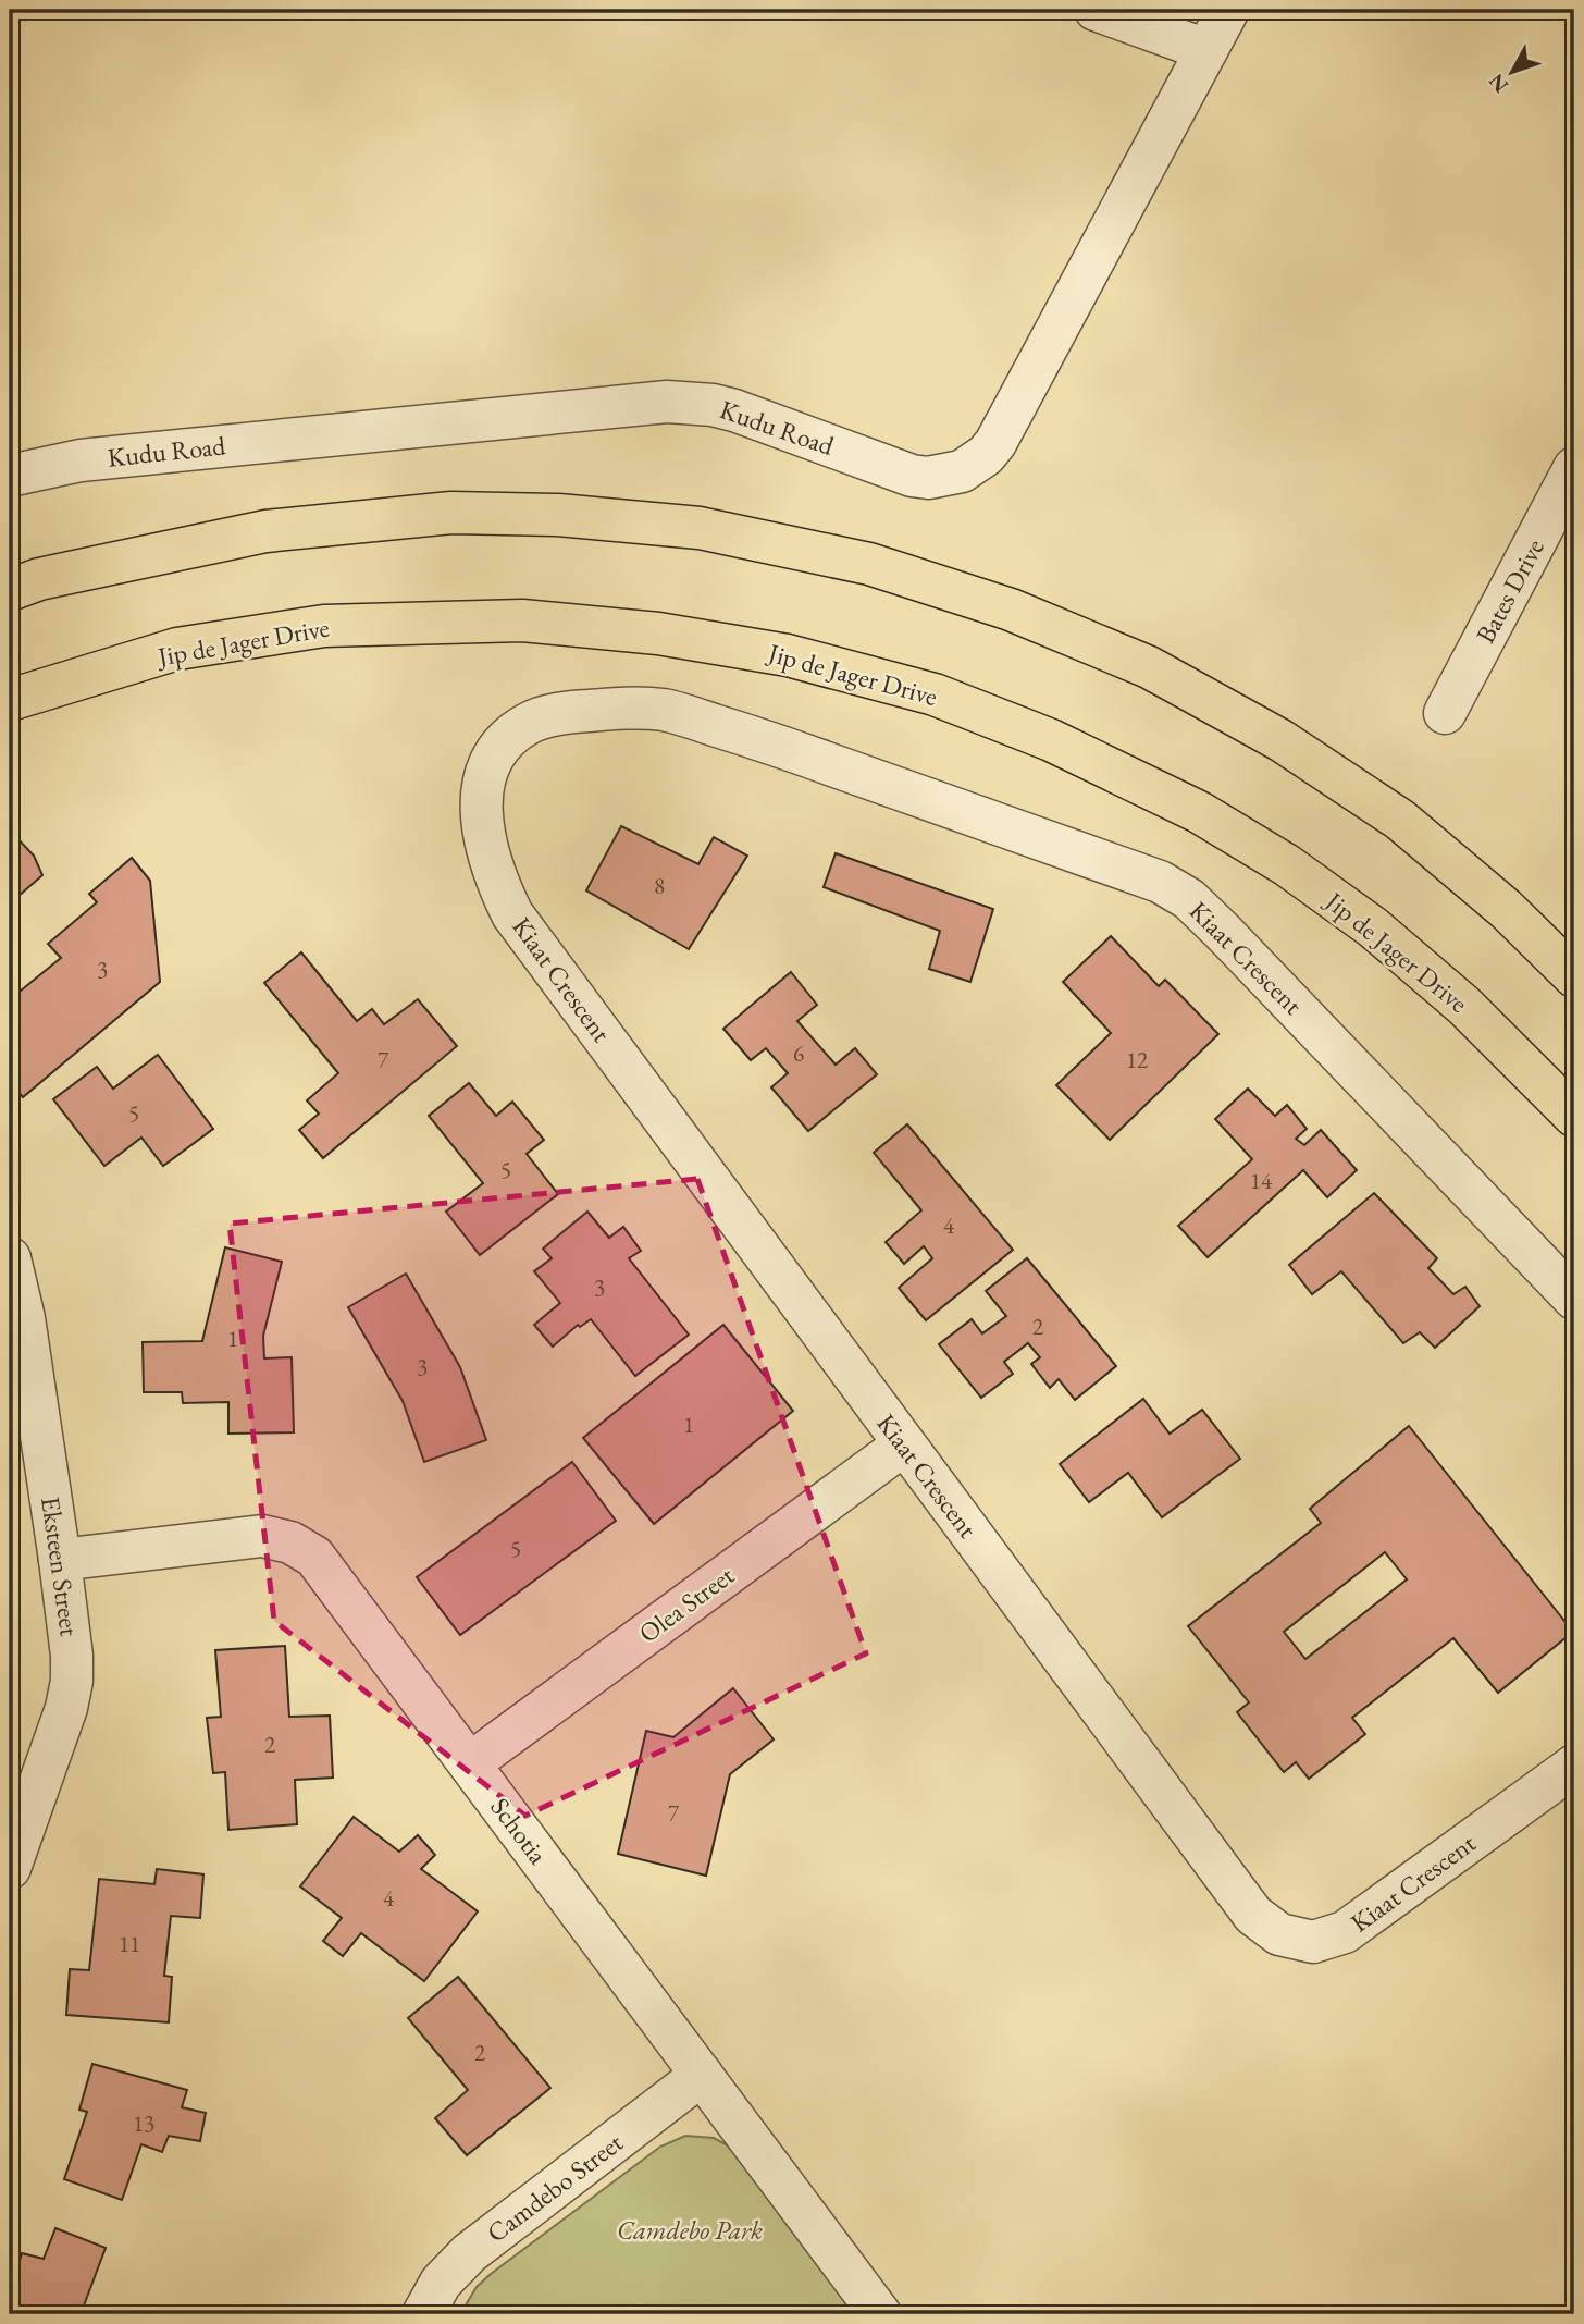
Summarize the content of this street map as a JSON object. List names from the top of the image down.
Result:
{
  "streets": {
    "main road": ["Jip de Jager Drive"],
    "street": [
      "Kudu Road",
      "Bates Drive",
      "Kiaat Crescent",
      "Eksteen Street",
      "Olea Street",
      "Schotia",
      "Camdebo Street"
    ]
  },
  "crossings": [
    ["Kiaat Crescent", "Olea Street"],
    ["Eksteen Street", "Schotia"],
    ["Olea Street", "Schotia"],
    ["Schotia", "Camdebo Street"]
  ],
  "parks": ["Camdebo Park"],
  "house_numbers": [
    "8",
    "3",
    "6",
    "7",
    "12",
    "5",
    "5",
    "14",
    "4",
    "3",
    "2",
    "1",
    "3",
    "1",
    "5",
    "2",
    "7",
    "4",
    "11",
    "2",
    "13"
  ],
  "north": "bottom left"
}
